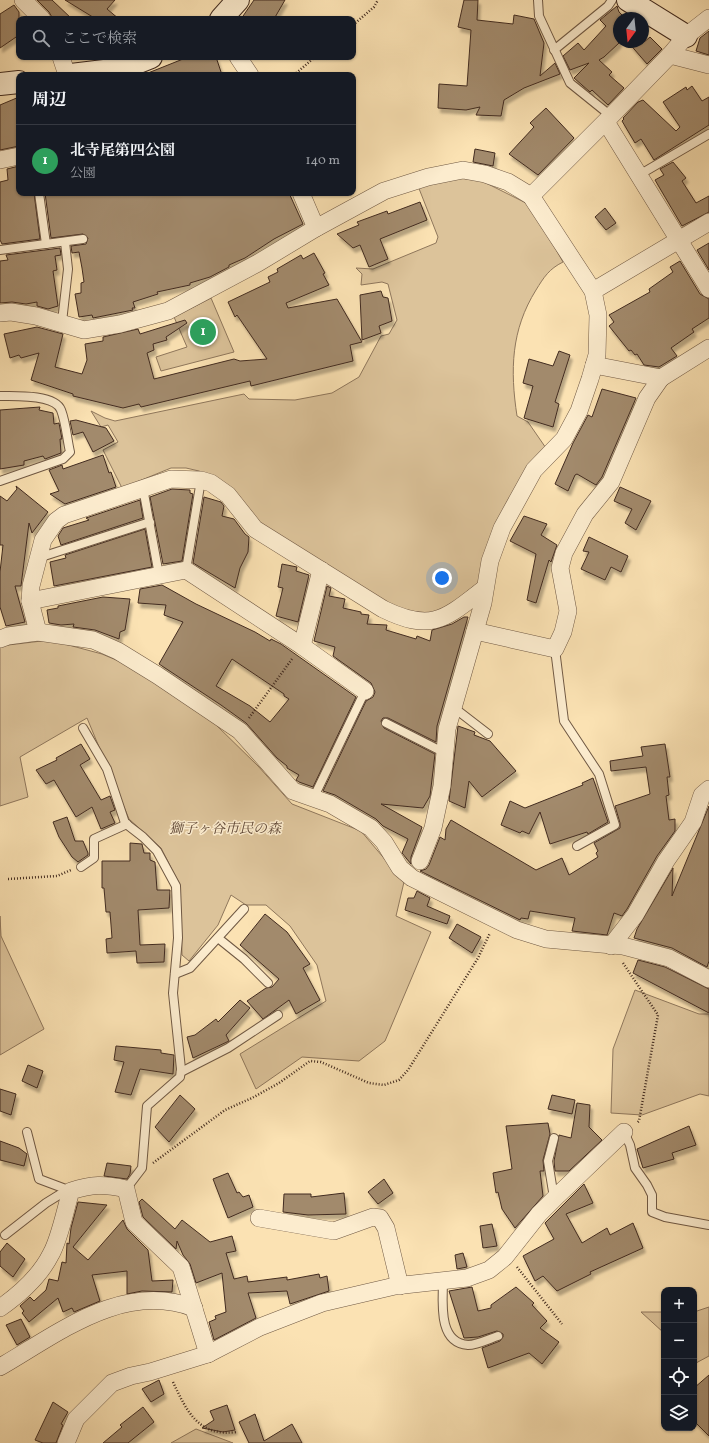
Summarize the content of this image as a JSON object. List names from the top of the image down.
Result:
{
  "parks": ["獅子ヶ谷市民の森"],
  "north": "bottom",
  "page": {
    "search": "ここで検索",
    "heading": "周辺",
    "list": [
      {
        "mark": "1",
        "name": "北寺尾第四公園",
        "note": "公園",
        "value": "140 m"
      }
    ],
    "pins": "1",
    "map_buttons": ["+", "−"]
  }
}
